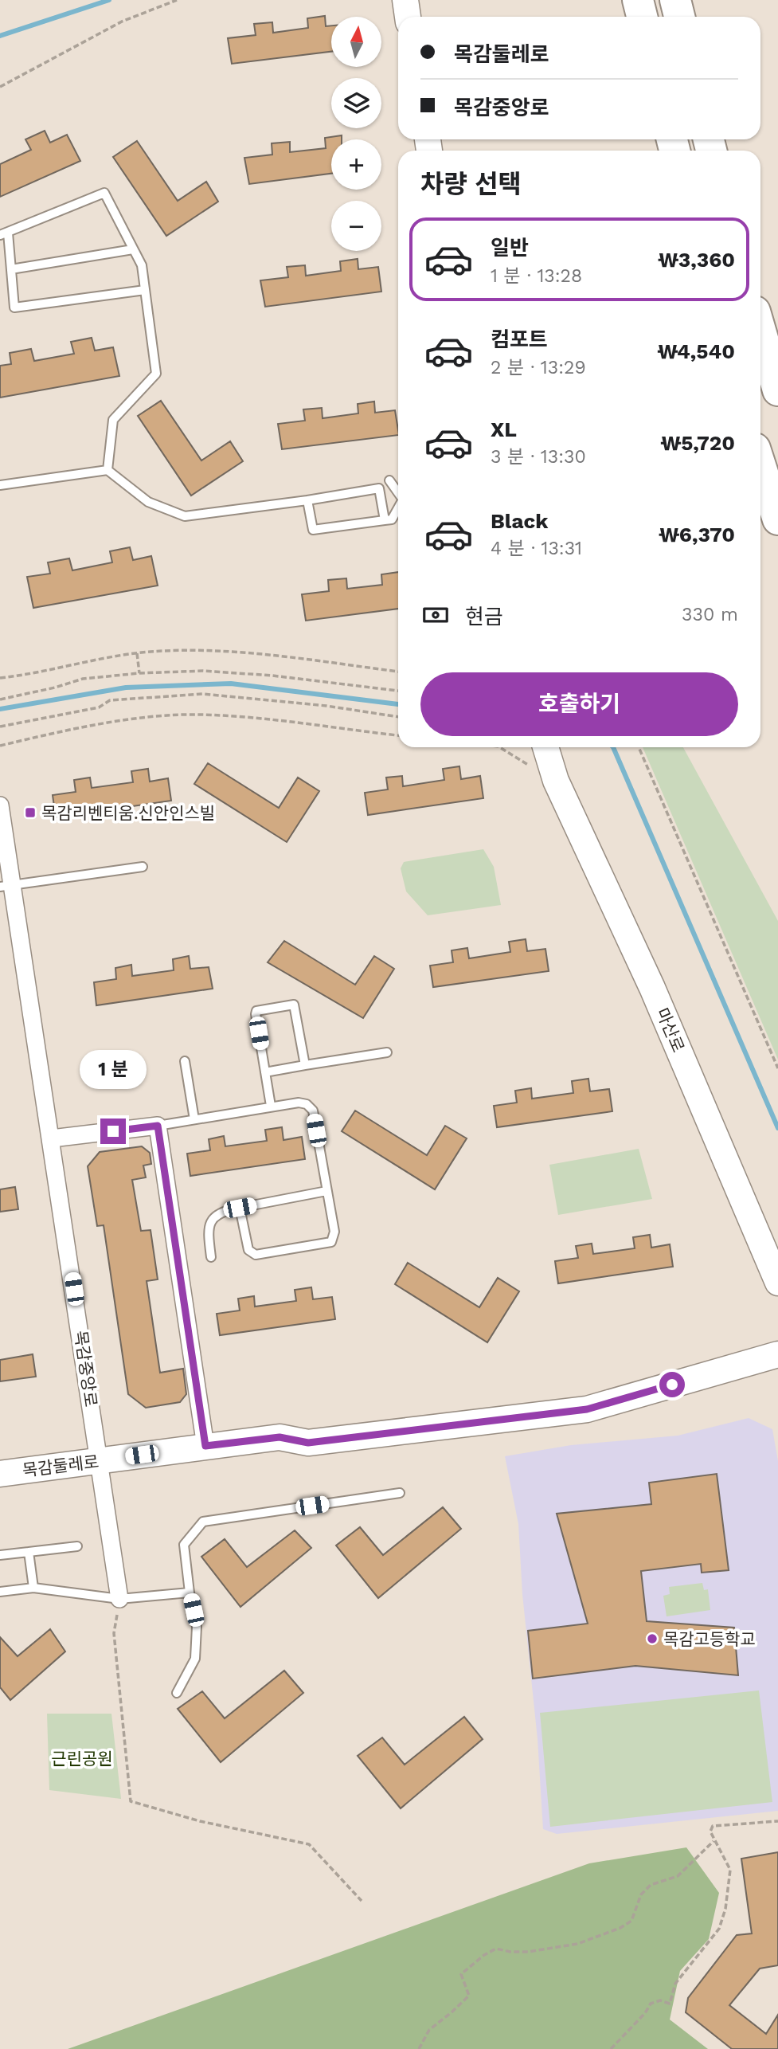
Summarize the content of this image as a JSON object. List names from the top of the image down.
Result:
{
  "streets": {
    "street": ["마산로", "목감중앙로", "목감둘레로"]
  },
  "crossings": [
    ["목감중앙로", "목감둘레로"]
  ],
  "parks": ["근린공원"],
  "places": {
    "transit": ["목감리벤티움.신안인스빌"],
    "other": ["목감고등학교"]
  },
  "north": "top",
  "page": {
    "map_buttons": ["+", "−"],
    "banner": ["목감둘레로", "목감중앙로"],
    "heading": "차량 선택",
    "list": [
      {
        "name": "일반",
        "note": "1 분 · 13:28",
        "value": "₩3,360"
      },
      {
        "name": "컴포트",
        "note": "2 분 · 13:29",
        "value": "₩4,540"
      },
      {
        "name": "XL",
        "note": "3 분 · 13:30",
        "value": "₩5,720"
      },
      {
        "name": "Black",
        "note": "4 분 · 13:31",
        "value": "₩6,370"
      }
    ],
    "pay": ["현금", "330 m"],
    "buttons": "호출하기",
    "bubble": "1 분"
  }
}
